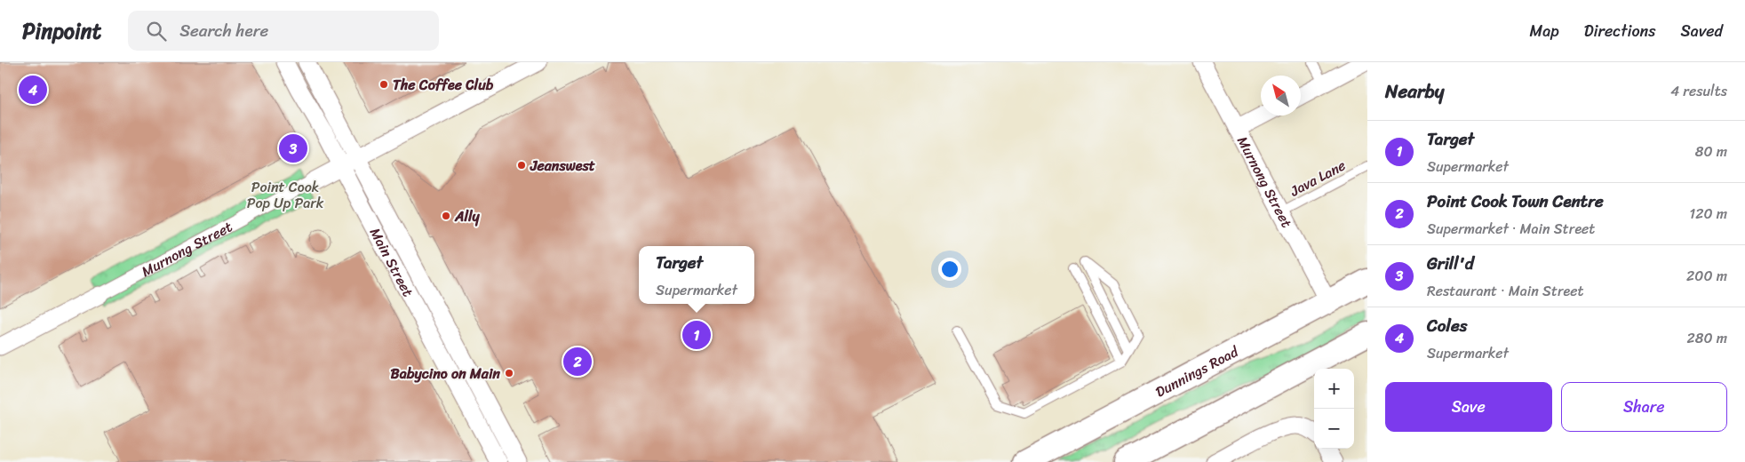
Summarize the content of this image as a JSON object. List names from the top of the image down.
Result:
{
  "streets": {
    "main road": ["Dunnings Road"],
    "street": ["Murnong Street", "Main Street"],
    "lane": ["Java Lane"]
  },
  "crossings": [
    ["Java Lane", "Murnong Street"],
    ["Murnong Street", "Main Street"],
    ["Murnong Street", "Dunnings Road"]
  ],
  "parks": ["Point Cook Pop Up Park"],
  "places": [
    "The Coffee Club",
    "Jeanswest",
    "Ally",
    "Babycino on Main"
  ],
  "north": "top left",
  "page": {
    "header": "Pinpoint",
    "search": "Search here",
    "nav": ["Map", "Directions", "Saved"],
    "heading": ["Nearby", "4 results"],
    "pins": [
      "4",
      "3",
      "1",
      "2"
    ],
    "list": [
      {
        "mark": "1",
        "name": "Target",
        "note": "Supermarket",
        "value": "80 m"
      },
      {
        "mark": "2",
        "name": "Point Cook Town Centre",
        "note": "Supermarket · Main Street",
        "value": "120 m"
      },
      {
        "mark": "3",
        "name": "Grill'd",
        "note": "Restaurant · Main Street",
        "value": "200 m"
      },
      {
        "mark": "4",
        "name": "Coles",
        "note": "Supermarket",
        "value": "280 m"
      }
    ],
    "popup": ["Target", "Supermarket"],
    "map_buttons": ["+", "−"],
    "buttons": ["Save", "Share"]
  }
}
